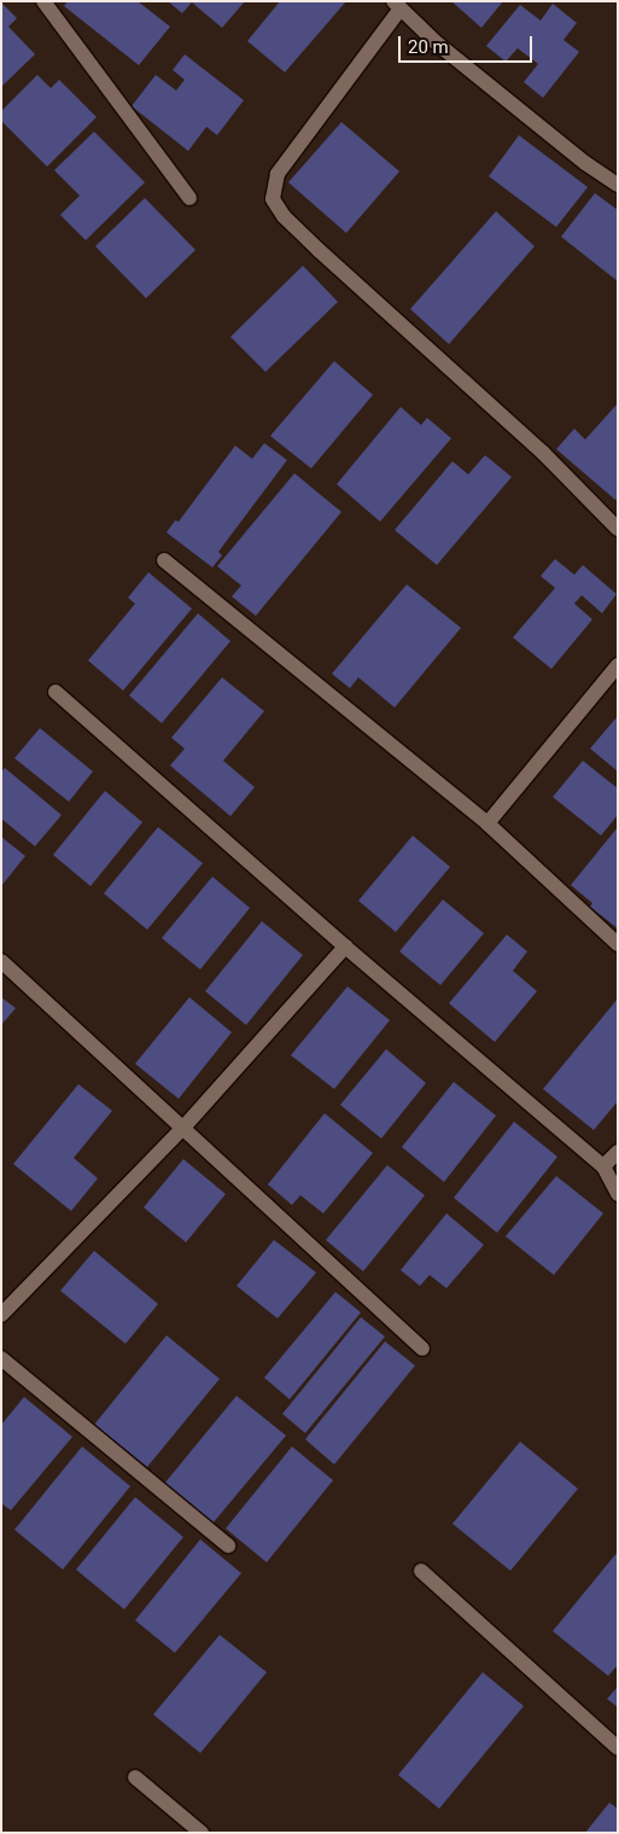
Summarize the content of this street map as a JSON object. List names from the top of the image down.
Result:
{
  "scale_bar": "20 m"
}
